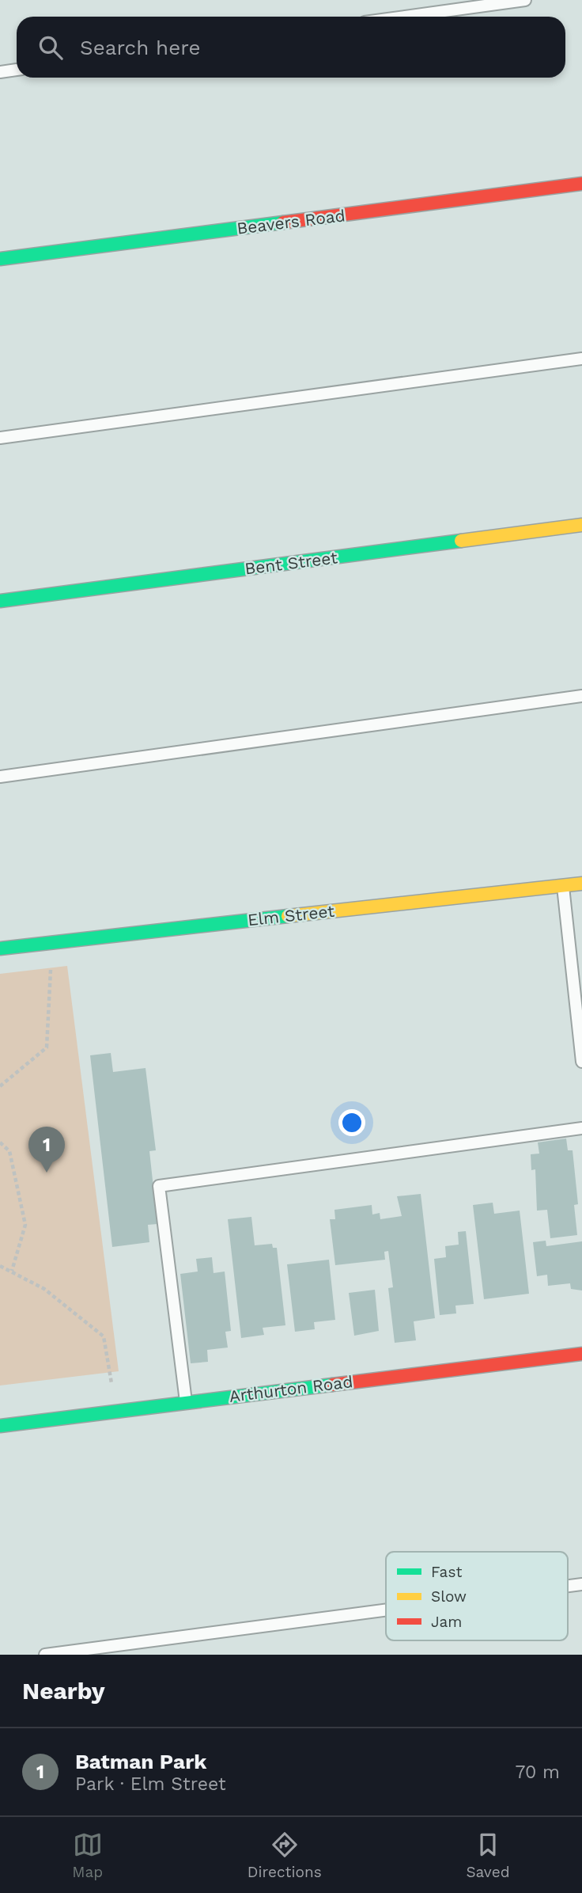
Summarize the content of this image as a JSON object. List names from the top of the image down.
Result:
{
  "streets": {
    "street": [
      "Beavers Road",
      "Bent Street",
      "Elm Street",
      "Arthurton Road"
    ]
  },
  "legend": ["Fast", "Slow", "Jam"],
  "page": {
    "search": "Search here",
    "pins": "1",
    "heading": "Nearby",
    "list": [
      {
        "mark": "1",
        "name": "Batman Park",
        "note": "Park · Elm Street",
        "value": "70 m"
      }
    ],
    "nav": ["Map", "Directions", "Saved"]
  }
}
